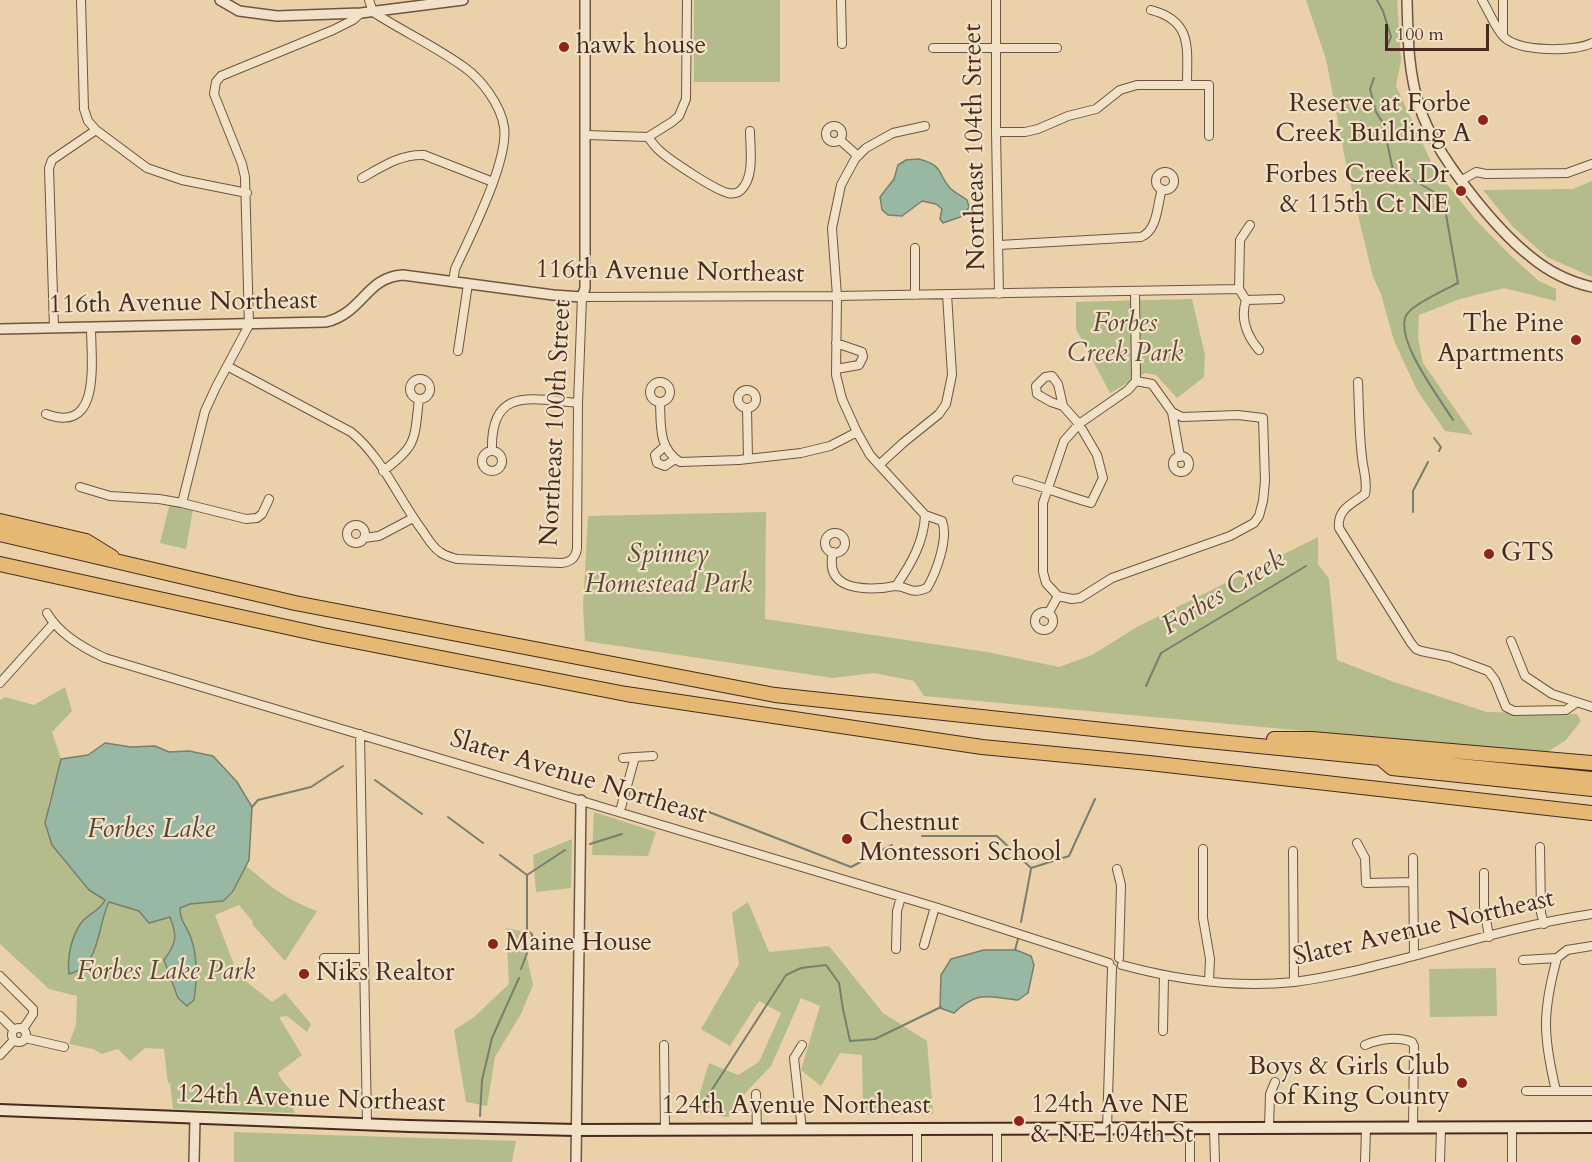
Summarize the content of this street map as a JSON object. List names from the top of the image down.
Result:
{
  "streets": {
    "main road": ["124th Avenue Northeast"],
    "street": [
      "Northeast 104th Street",
      "116th Avenue Northeast",
      "Northeast 100th Street",
      "Slater Avenue Northeast"
    ]
  },
  "crossings": [
    ["Northeast 104th Street", "116th Avenue Northeast"],
    ["116th Avenue Northeast", "Northeast 100th Street"]
  ],
  "water": ["Forbes Creek", "Forbes Lake"],
  "parks": ["Forbes Creek Park", "Spinney Homestead Park", "Forbes Lake Park"],
  "places": [
    "hawk house",
    "Reserve at Forbe Creek Building A",
    "Forbes Creek Dr & 115th Ct NE",
    "The Pine Apartments",
    "GTS",
    "Chestnut Montessori School",
    "Maine House",
    "Niks Realtor",
    "Boys & Girls Club of King County",
    "124th Ave NE & NE 104th St"
  ],
  "scale_bar": "100 m"
}
